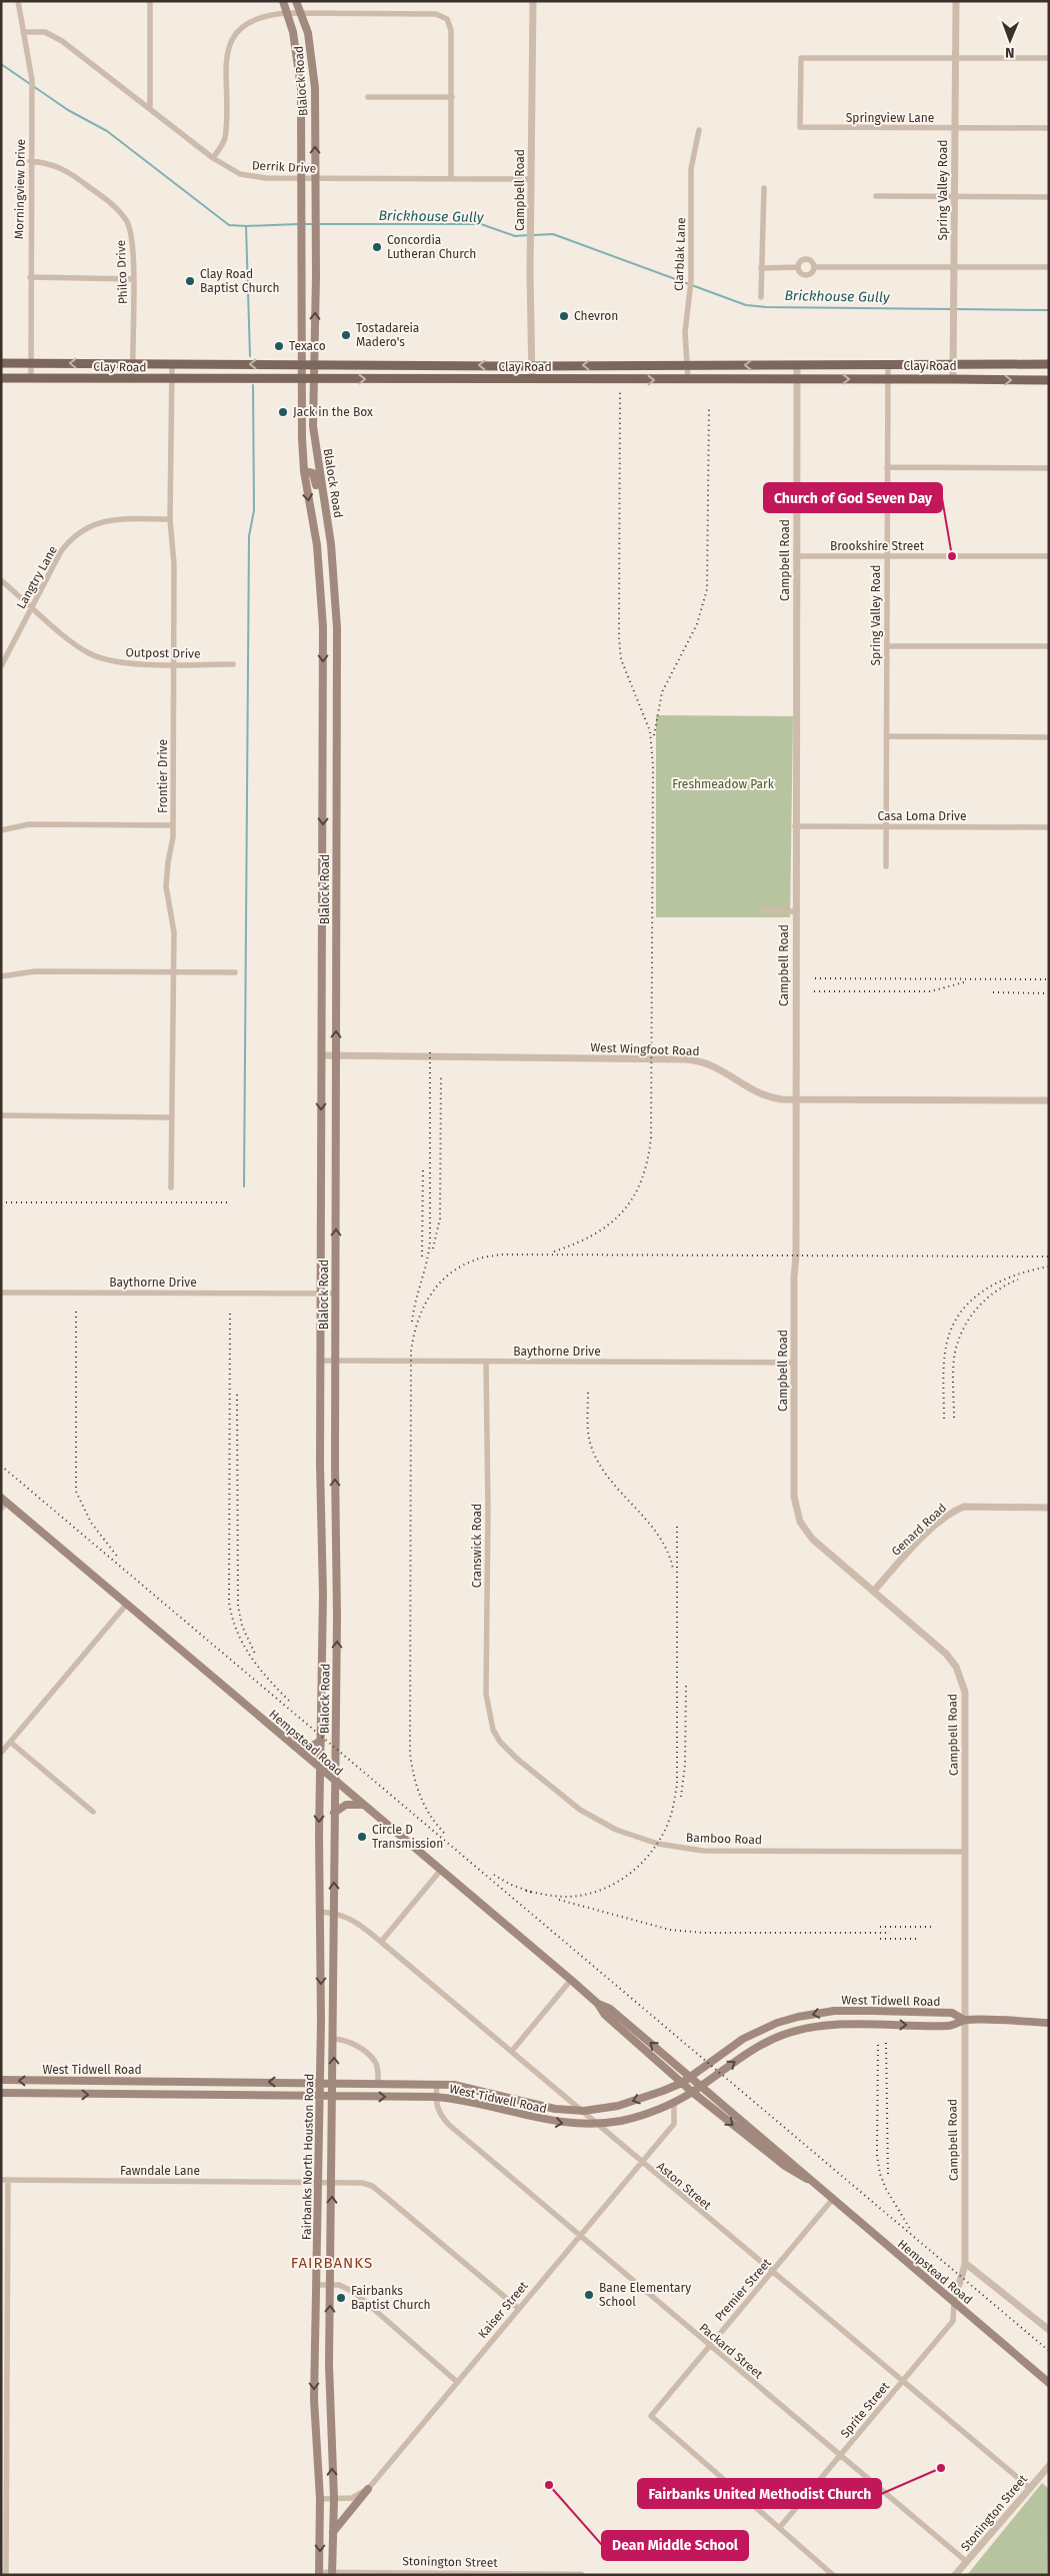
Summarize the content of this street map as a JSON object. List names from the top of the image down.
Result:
{
  "streets": {
    "main road": [
      "Blalock Road",
      "Clay Road",
      "Hempstead Road",
      "West Tidwell Road",
      "Fairbanks North Houston Road"
    ],
    "street": [
      "Springview Lane",
      "Derrik Drive",
      "Morningview Drive",
      "Campbell Road",
      "Spring Valley Road",
      "Clarblak Lane",
      "Philco Drive",
      "Brookshire Street",
      "Langtry Lane",
      "Outpost Drive",
      "Frontier Drive",
      "Casa Loma Drive",
      "West Wingfoot Road",
      "Baythorne Drive",
      "Genard Road",
      "Cranswick Road",
      "Bamboo Road",
      "Fawndale Lane",
      "Aston Street",
      "Premier Street",
      "Kaiser Street",
      "Packard Street",
      "Sprite Street",
      "Stonington Street"
    ]
  },
  "crossings": [
    ["Blalock Road", "Derrik Drive"],
    ["Blalock Road", "Clay Road"],
    ["Blalock Road", "West Wingfoot Road"],
    ["Blalock Road", "Baythorne Drive"],
    ["Blalock Road", "Hempstead Road"],
    ["Blalock Road", "Fairbanks North Houston Road"],
    ["Springview Lane", "Spring Valley Road"],
    ["Derrik Drive", "Morningview Drive"],
    ["Derrik Drive", "Campbell Road"],
    ["Morningview Drive", "Philco Drive"],
    ["Morningview Drive", "Clay Road"],
    ["Campbell Road", "Clay Road"],
    ["Campbell Road", "Brookshire Street"],
    ["Campbell Road", "Casa Loma Drive"],
    ["Campbell Road", "West Wingfoot Road"],
    ["Campbell Road", "Baythorne Drive"],
    ["Campbell Road", "Genard Road"],
    ["Campbell Road", "Hempstead Road"],
    ["Campbell Road", "Bamboo Road"],
    ["Campbell Road", "West Tidwell Road"],
    ["Campbell Road", "Sprite Street"],
    ["Spring Valley Road", "Clay Road"],
    ["Spring Valley Road", "Brookshire Street"],
    ["Spring Valley Road", "Casa Loma Drive"],
    ["Clarblak Lane", "Clay Road"],
    ["Philco Drive", "Clay Road"],
    ["Clay Road", "Frontier Drive"],
    ["Langtry Lane", "Outpost Drive"],
    ["Langtry Lane", "Frontier Drive"],
    ["Outpost Drive", "Frontier Drive"],
    ["Baythorne Drive", "Cranswick Road"],
    ["Cranswick Road", "Bamboo Road"],
    ["Hempstead Road", "West Tidwell Road"],
    ["Hempstead Road", "Fairbanks North Houston Road"],
    ["Hempstead Road", "Premier Street"],
    ["Hempstead Road", "Sprite Street"],
    ["West Tidwell Road", "Fairbanks North Houston Road"],
    ["West Tidwell Road", "Aston Street"],
    ["West Tidwell Road", "Kaiser Street"],
    ["West Tidwell Road", "Packard Street"],
    ["Fairbanks North Houston Road", "Fawndale Lane"],
    ["Fairbanks North Houston Road", "Aston Street"],
    ["Fairbanks North Houston Road", "Kaiser Street"],
    ["Fairbanks North Houston Road", "Stonington Street"],
    ["Fawndale Lane", "Kaiser Street"],
    ["Aston Street", "Premier Street"],
    ["Aston Street", "Kaiser Street"],
    ["Aston Street", "Sprite Street"],
    ["Aston Street", "Stonington Street"],
    ["Premier Street", "Packard Street"],
    ["Premier Street", "Sprite Street"],
    ["Kaiser Street", "Packard Street"],
    ["Packard Street", "Sprite Street"],
    ["Packard Street", "Stonington Street"]
  ],
  "districts": ["FAIRBANKS"],
  "water": ["Brickhouse Gully"],
  "parks": ["Freshmeadow Park"],
  "places": [
    "Concordia Lutheran Church",
    "Clay Road Baptist Church",
    "Chevron",
    "Tostadareia Madero's",
    "Texaco",
    "Jack in the Box",
    "Church of God Seven Day",
    "Circle D Transmission",
    "Bane Elementary School",
    "Fairbanks Baptist Church",
    "Fairbanks United Methodist Church",
    "Dean Middle School"
  ],
  "north": "bottom"
}
